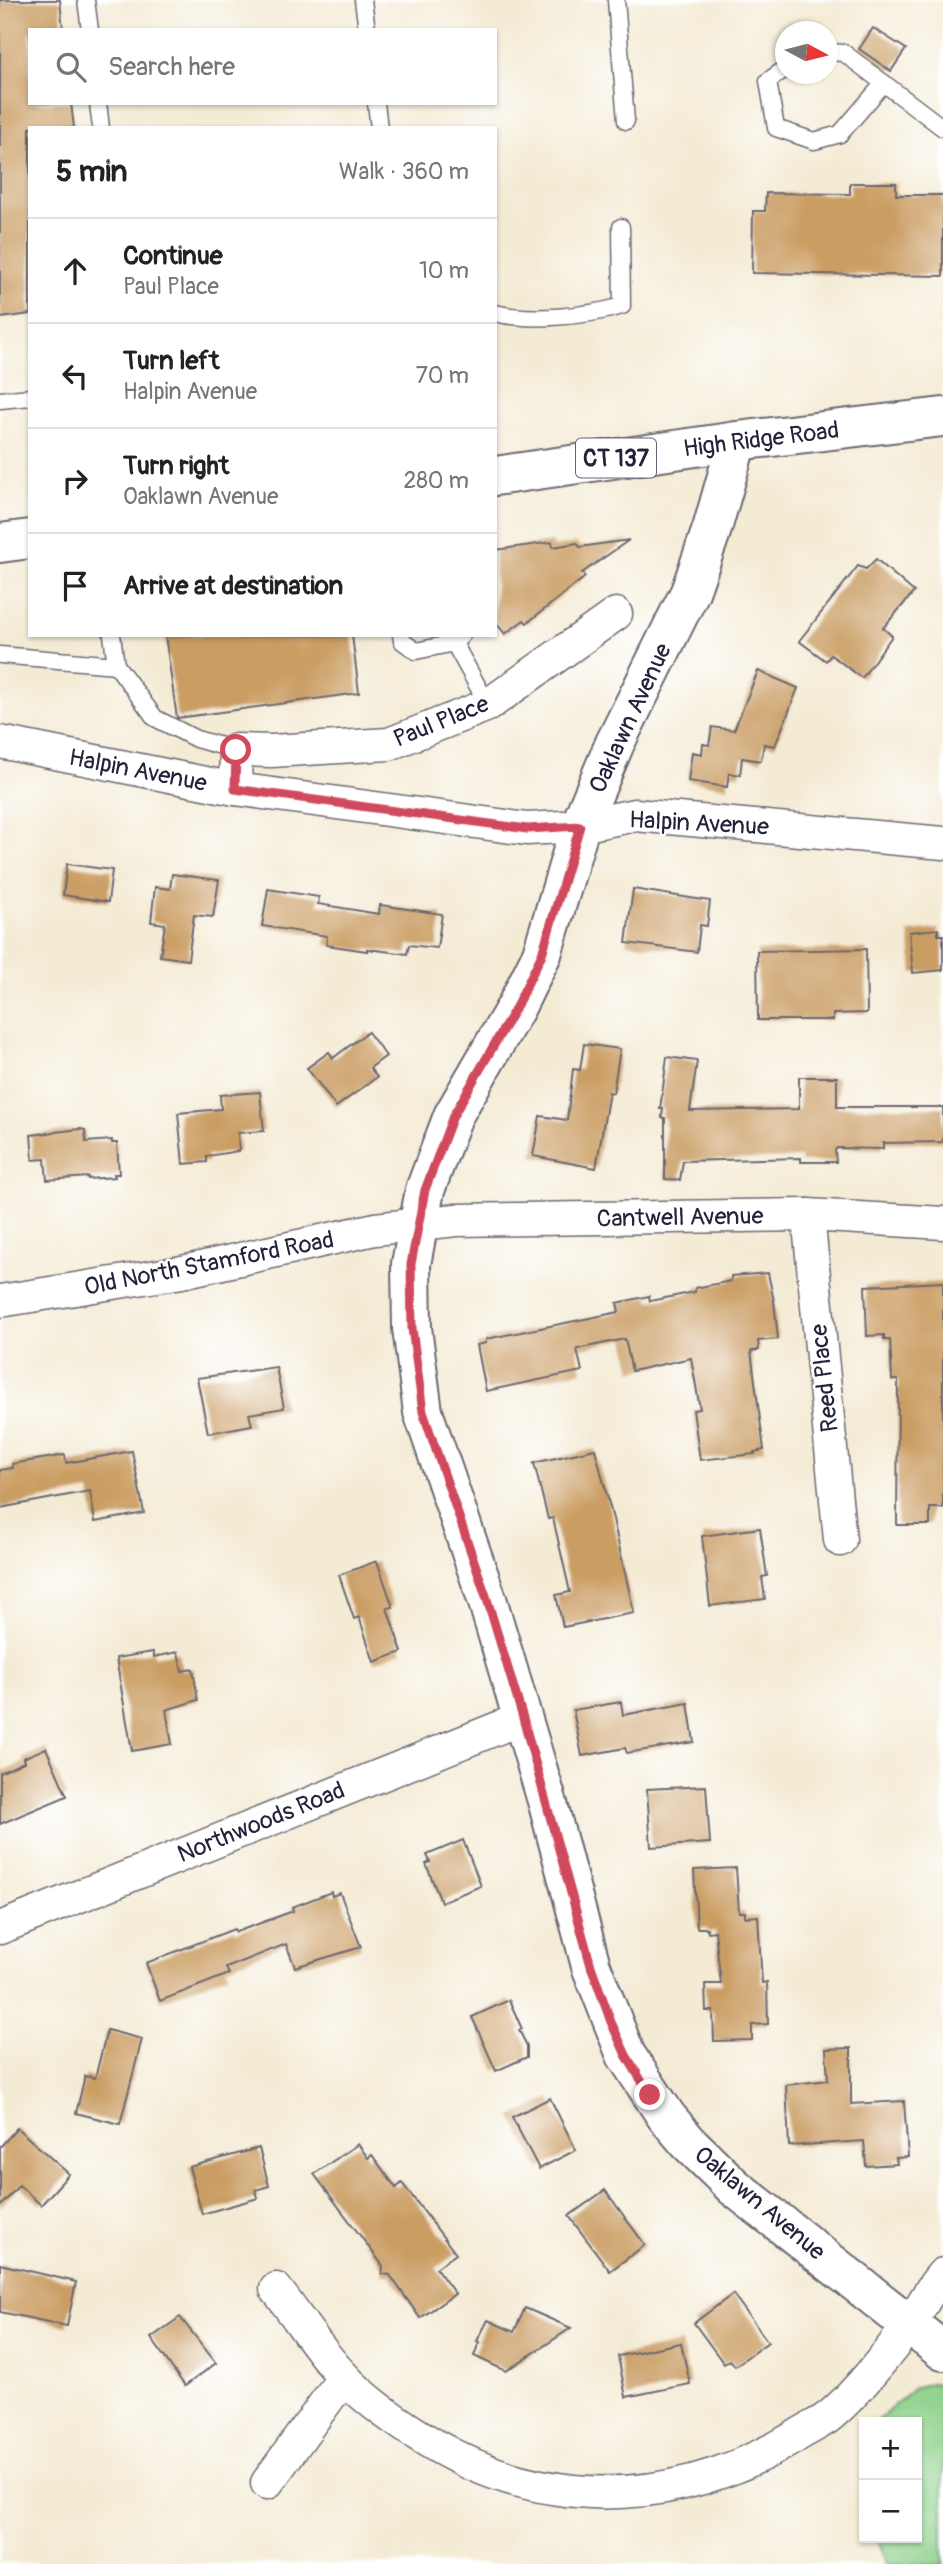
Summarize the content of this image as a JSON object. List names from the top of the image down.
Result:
{
  "streets": {
    "street": [
      "High Ridge Road",
      "CT 137",
      "Oaklawn Avenue",
      "Paul Place",
      "Halpin Avenue",
      "Cantwell Avenue",
      "Old North Stamford Road",
      "Reed Place",
      "Northwoods Road"
    ]
  },
  "crossings": [
    ["High Ridge Road", "Oaklawn Avenue"],
    ["Oaklawn Avenue", "Halpin Avenue"],
    ["Oaklawn Avenue", "Cantwell Avenue"],
    ["Oaklawn Avenue", "Old North Stamford Road"],
    ["Oaklawn Avenue", "Northwoods Road"],
    ["Cantwell Avenue", "Old North Stamford Road"],
    ["Cantwell Avenue", "Reed Place"]
  ],
  "north": "right",
  "page": {
    "search": "Search here",
    "heading": ["5 min", "Walk · 360 m"],
    "list": [
      ["Continue", "Paul Place", "10 m"],
      ["Turn left", "Halpin Avenue", "70 m"],
      ["Turn right", "Oaklawn Avenue", "280 m"],
      "Arrive at destination"
    ],
    "map_buttons": ["+", "−"]
  }
}
